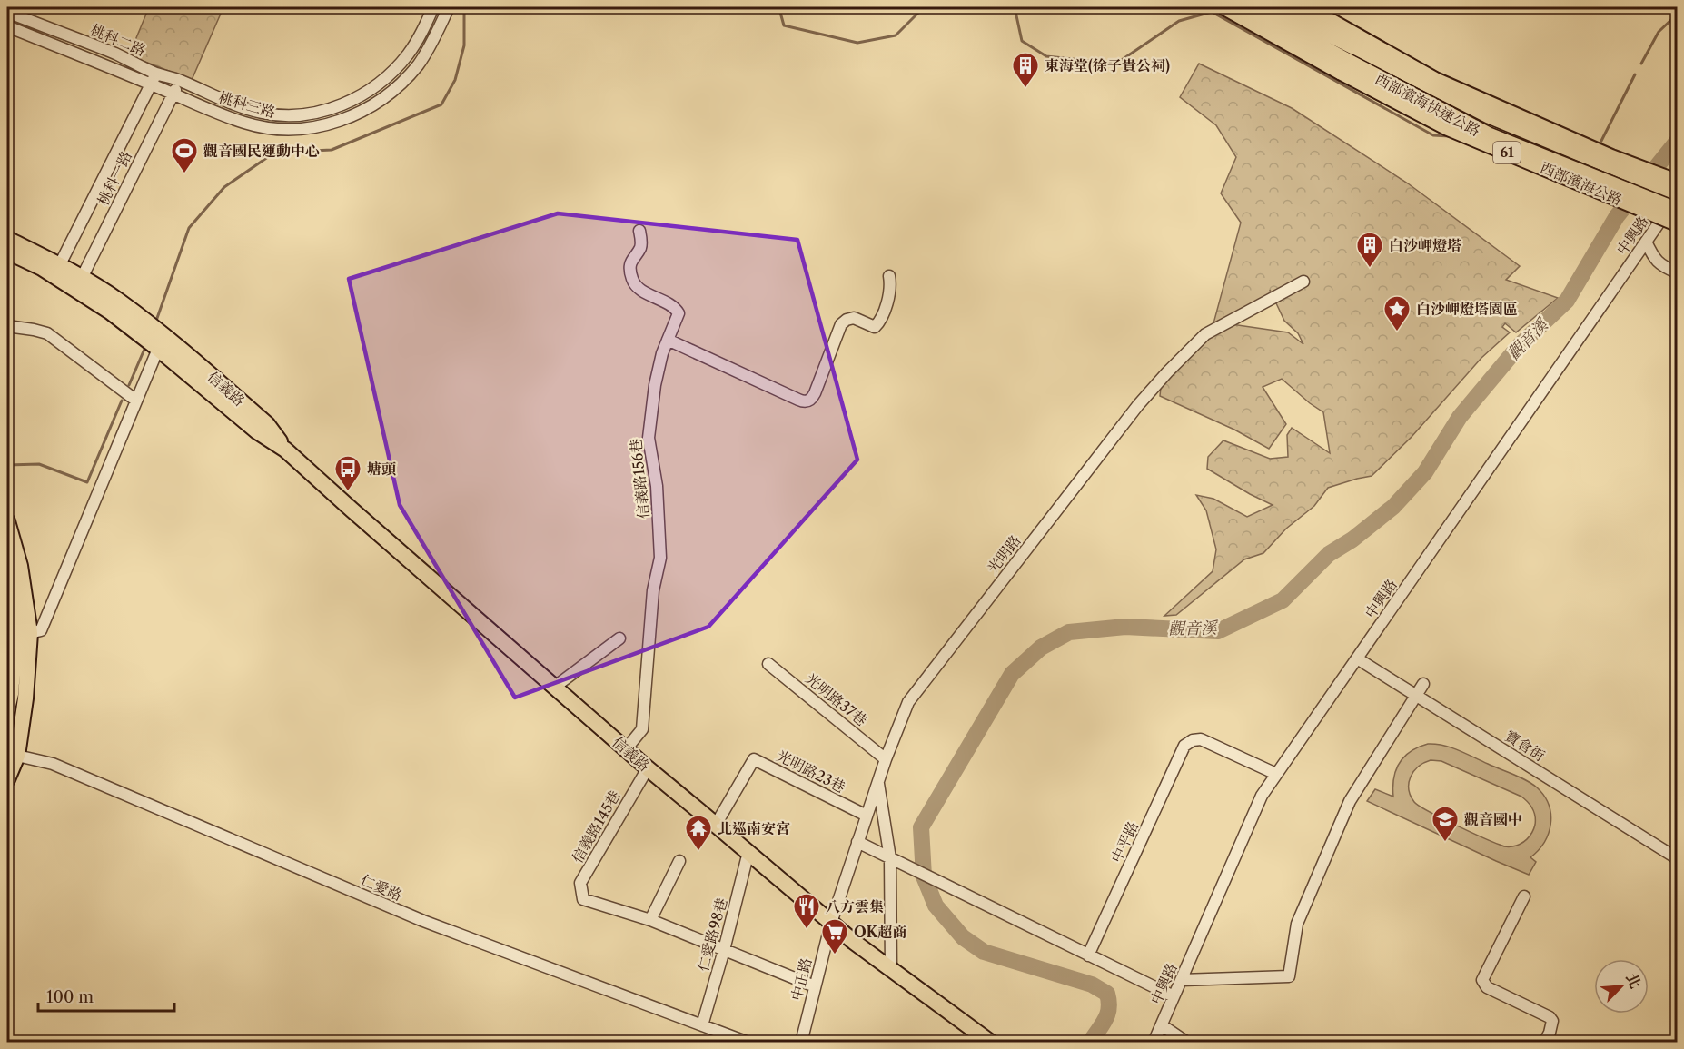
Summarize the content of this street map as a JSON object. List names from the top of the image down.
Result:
{
  "streets": {
    "highway": ["西部濱海快速公路", "61"],
    "main road": ["西部濱海公路", "信義路"],
    "street": [
      "桃科二路",
      "桃科三路",
      "桃科一路",
      "中興路",
      "信義路156巷",
      "光明路",
      "光明路37巷",
      "寶倉街",
      "光明路23巷",
      "信義路145巷",
      "中平路",
      "仁愛路",
      "仁愛路98巷",
      "中正路"
    ]
  },
  "crossings": [
    ["桃科二路", "桃科三路"],
    ["桃科二路", "桃科一路"],
    ["桃科三路", "桃科一路"],
    ["西部濱海快速公路", "61"],
    ["西部濱海快速公路", "西部濱海公路"],
    ["西部濱海快速公路", "中興路"],
    ["桃科一路", "信義路"],
    ["中興路", "寶倉街"],
    ["中興路", "中平路"],
    ["信義路", "信義路156巷"],
    ["信義路", "光明路"],
    ["信義路", "光明路23巷"],
    ["信義路", "信義路145巷"],
    ["信義路", "仁愛路98巷"],
    ["信義路", "中正路"],
    ["光明路", "光明路37巷"],
    ["光明路", "中正路"],
    ["仁愛路", "仁愛路98巷"]
  ],
  "water": ["觀音溪"],
  "places": {
    "building": ["東海堂(徐子貴公祠)", "白沙岬燈塔"],
    "sports": ["觀音國民運動中心"],
    "place": ["白沙岬燈塔園區"],
    "bus stop": ["塘頭"],
    "school or university": ["觀音國中"],
    "temple": ["北巡南安宮"],
    "restaurant": ["八方雲集"],
    "supermarket": ["OK超商"]
  },
  "scale_bar": "100 m",
  "north": "top right"
}
